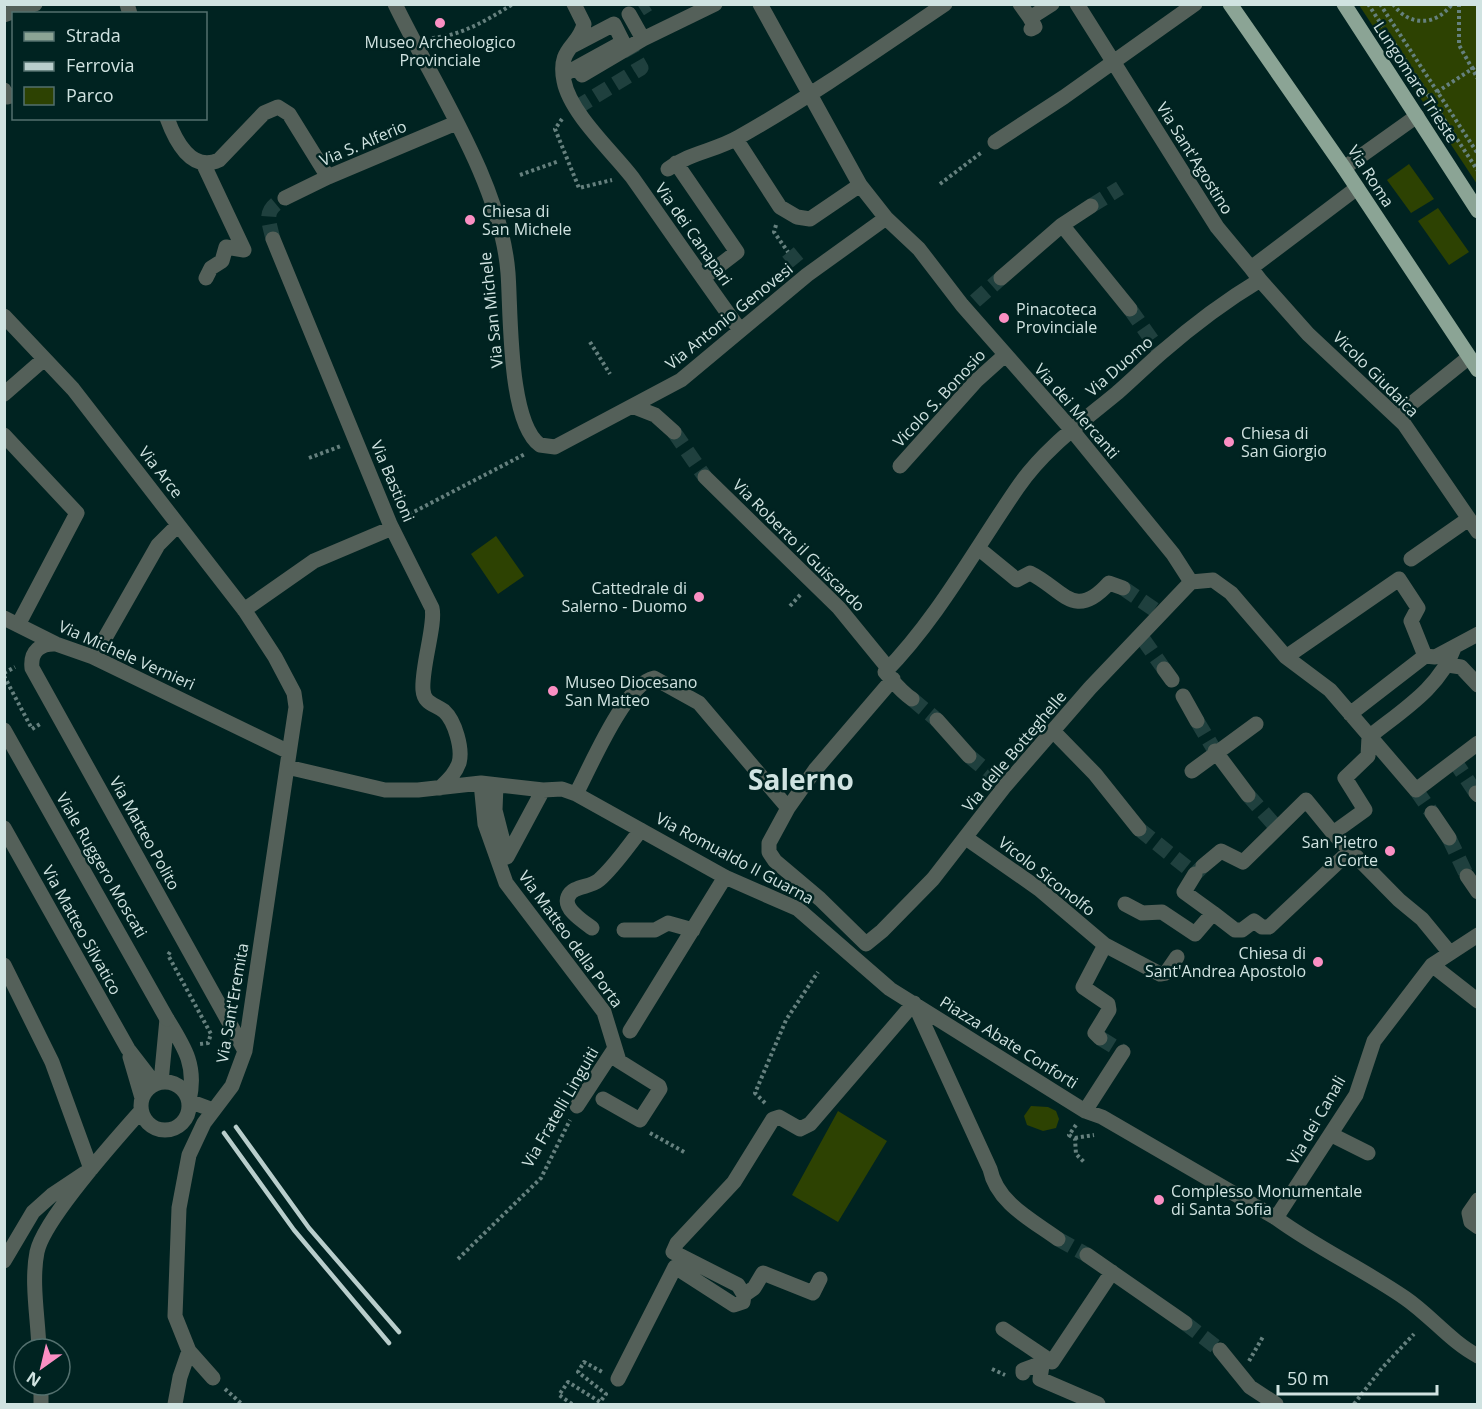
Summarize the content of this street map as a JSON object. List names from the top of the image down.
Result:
{
  "streets": {
    "main road": ["Lungomare Trieste", "Via Roma"],
    "street": [
      "Via S. Alferio",
      "Via Sant'Agostino",
      "Via dei Canapari",
      "Via San Michele",
      "Via Antonio Genovesi",
      "Via Duomo",
      "Vicolo Giudaica",
      "Vicolo S. Bonosio",
      "Via dei Mercanti",
      "Via Arce",
      "Via Bastioni",
      "Via Roberto il Guiscardo",
      "Via Michele Vernieri",
      "Via delle Botteghelle",
      "Via Matteo Polito",
      "Via Romualdo II Guarna",
      "Viale Ruggero Moscati",
      "Vicolo Siconolfo",
      "Via Matteo Silvatico",
      "Via Matteo della Porta",
      "Via Sant'Eremita",
      "Piazza Abate Conforti",
      "Via Fratelli Linguiti",
      "Via dei Canali"
    ]
  },
  "crossings": [
    ["Via S. Alferio", "Via San Michele"],
    ["Via Sant'Agostino", "Via Duomo"],
    ["Via Sant'Agostino", "Vicolo Giudaica"],
    ["Via Roma", "Via Duomo"],
    ["Via dei Canapari", "Via Antonio Genovesi"],
    ["Via San Michele", "Via Antonio Genovesi"],
    ["Via Antonio Genovesi", "Via dei Mercanti"],
    ["Via Duomo", "Vicolo Giudaica"],
    ["Via Duomo", "Via dei Mercanti"],
    ["Via Duomo", "Via Roberto il Guiscardo"],
    ["Via Duomo", "Via Romualdo II Guarna"],
    ["Vicolo S. Bonosio", "Via dei Mercanti"],
    ["Via dei Mercanti", "Via delle Botteghelle"],
    ["Via Arce", "Via Michele Vernieri"],
    ["Via Arce", "Via Sant'Eremita"],
    ["Via Michele Vernieri", "Via Matteo Polito"],
    ["Via Michele Vernieri", "Via Romualdo II Guarna"],
    ["Via Michele Vernieri", "Via Matteo della Porta"],
    ["Via Michele Vernieri", "Via Sant'Eremita"],
    ["Via delle Botteghelle", "Via Romualdo II Guarna"],
    ["Via delle Botteghelle", "Vicolo Siconolfo"],
    ["Via Matteo Polito", "Via Sant'Eremita"],
    ["Via Romualdo II Guarna", "Piazza Abate Conforti"],
    ["Viale Ruggero Moscati", "Via Matteo Silvatico"],
    ["Via Matteo della Porta", "Via Fratelli Linguiti"],
    ["Piazza Abate Conforti", "Via dei Canali"]
  ],
  "districts": ["Salerno"],
  "places": [
    "Museo Archeologico Provinciale",
    "Chiesa di San Michele",
    "Pinacoteca Provinciale",
    "Chiesa di San Giorgio",
    "Cattedrale di Salerno - Duomo",
    "Museo Diocesano San Matteo",
    "San Pietro a Corte",
    "Chiesa di Sant'Andrea Apostolo",
    "Complesso Monumentale di Santa Sofia"
  ],
  "legend": ["Strada", "Ferrovia", "Parco"],
  "scale_bar": "50 m",
  "north": "bottom left"
}
